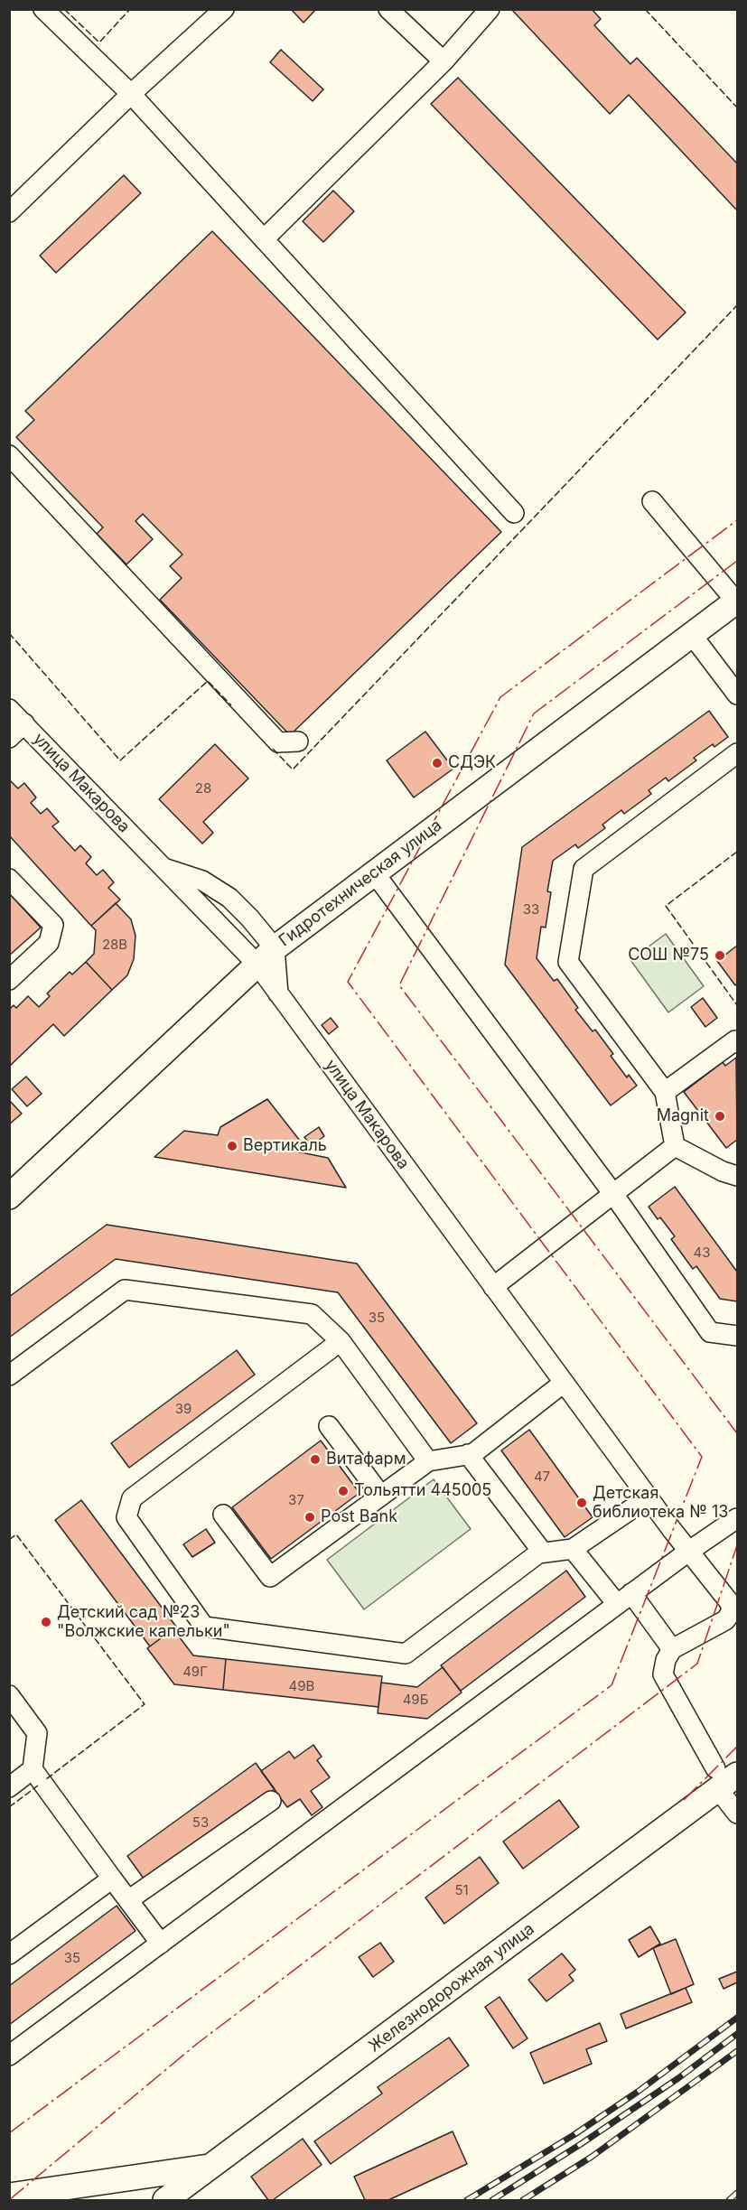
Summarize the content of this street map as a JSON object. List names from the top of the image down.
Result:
{
  "streets": {
    "main road": ["Гидротехническая улица", "Железнодорожная улица"],
    "street": ["улица Макарова"]
  },
  "crossings": [
    ["улица Макарова", "Гидротехническая улица"]
  ],
  "places": [
    "СДЭК",
    "СОШ №75",
    "Magnit",
    "Вертикаль",
    "Витафарм",
    "Тольятти 445005",
    "Детская библиотека № 13",
    "Post Bank",
    "Детский сад №23 \"Волжские капельки\""
  ],
  "house_numbers": [
    "28",
    "33",
    "28В",
    "43",
    "35",
    "39",
    "47",
    "37",
    "49Г",
    "49В",
    "49Б",
    "53",
    "51",
    "35"
  ]
}
